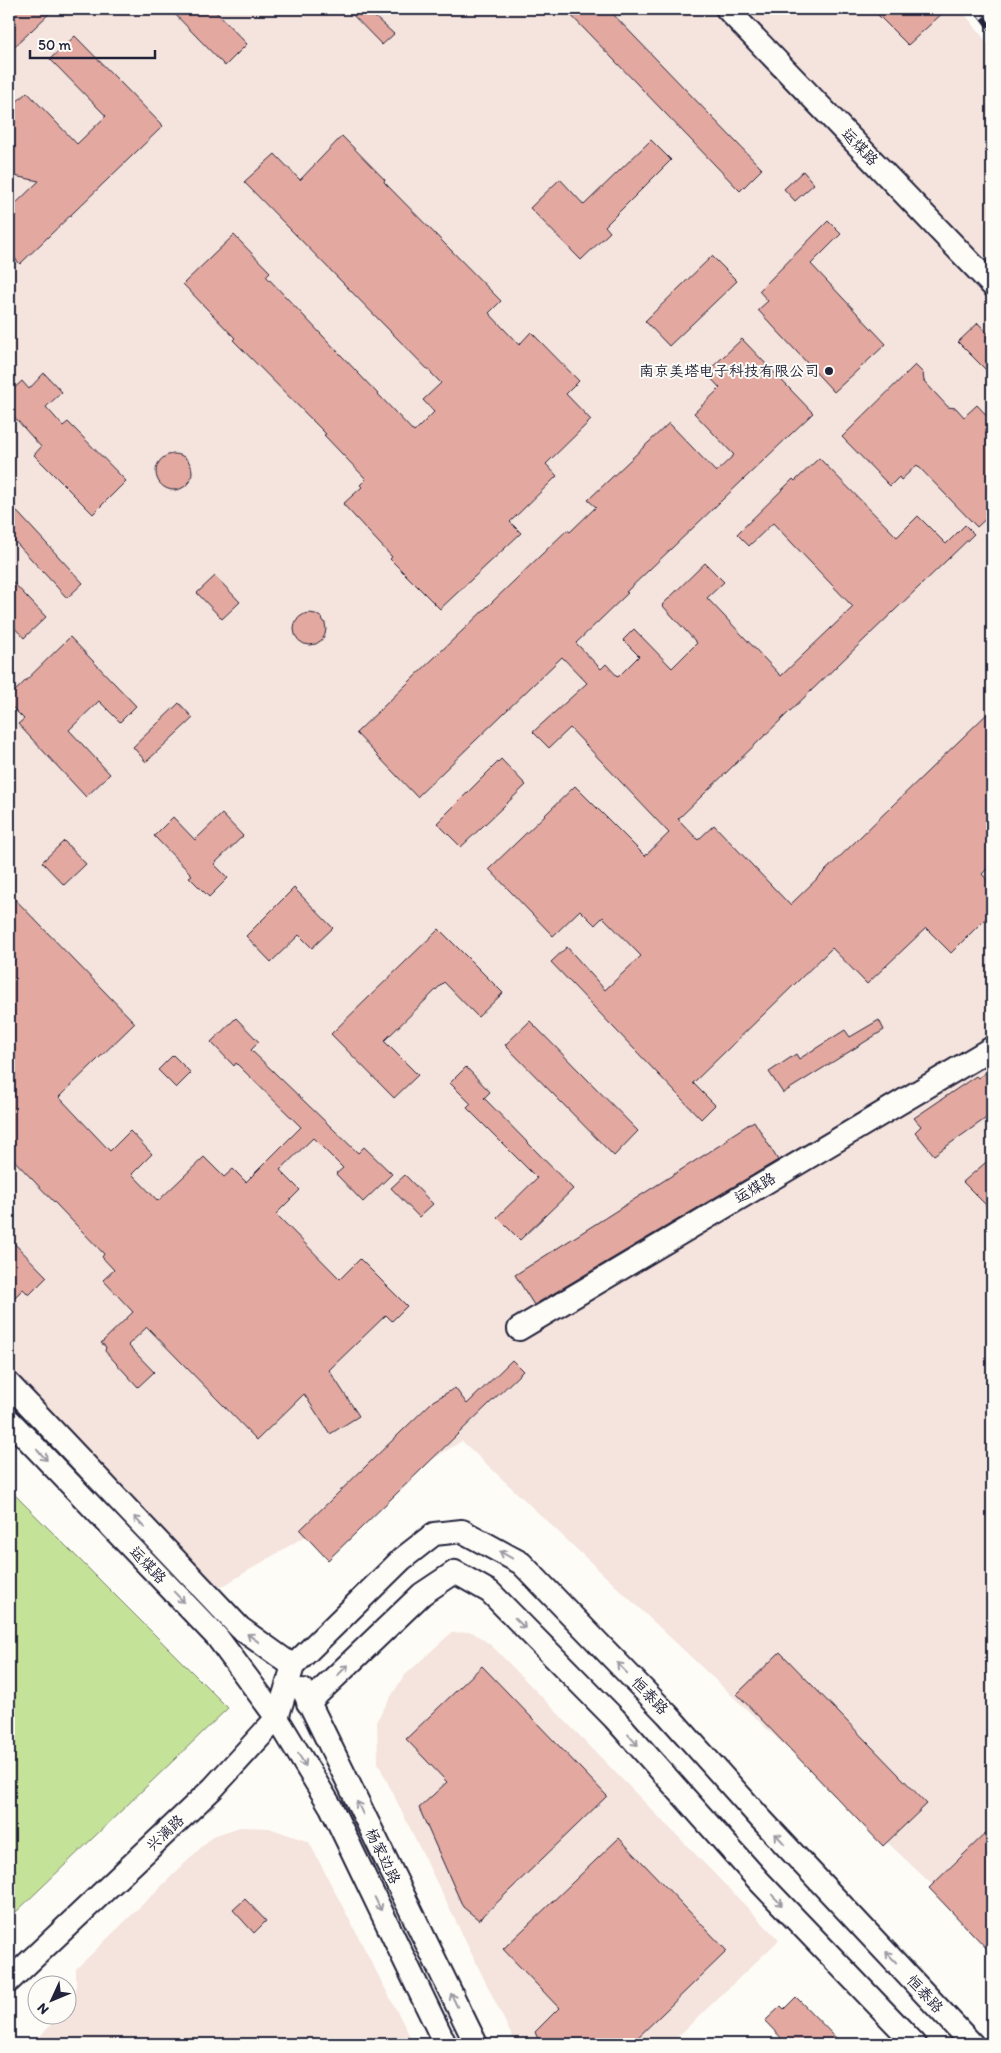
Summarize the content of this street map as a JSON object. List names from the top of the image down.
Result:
{
  "streets": {
    "street": [
      "运煤路",
      "恒泰路",
      "兴漓路",
      "杨家边路"
    ]
  },
  "crossings": [
    ["运煤路", "恒泰路"],
    ["运煤路", "兴漓路"],
    ["运煤路", "杨家边路"],
    ["恒泰路", "兴漓路"],
    ["恒泰路", "杨家边路"],
    ["兴漓路", "杨家边路"]
  ],
  "one_way": ["恒泰路"],
  "places": ["南京美塔电子科技有限公司"],
  "scale_bar": "50 m",
  "north": "bottom left"
}
